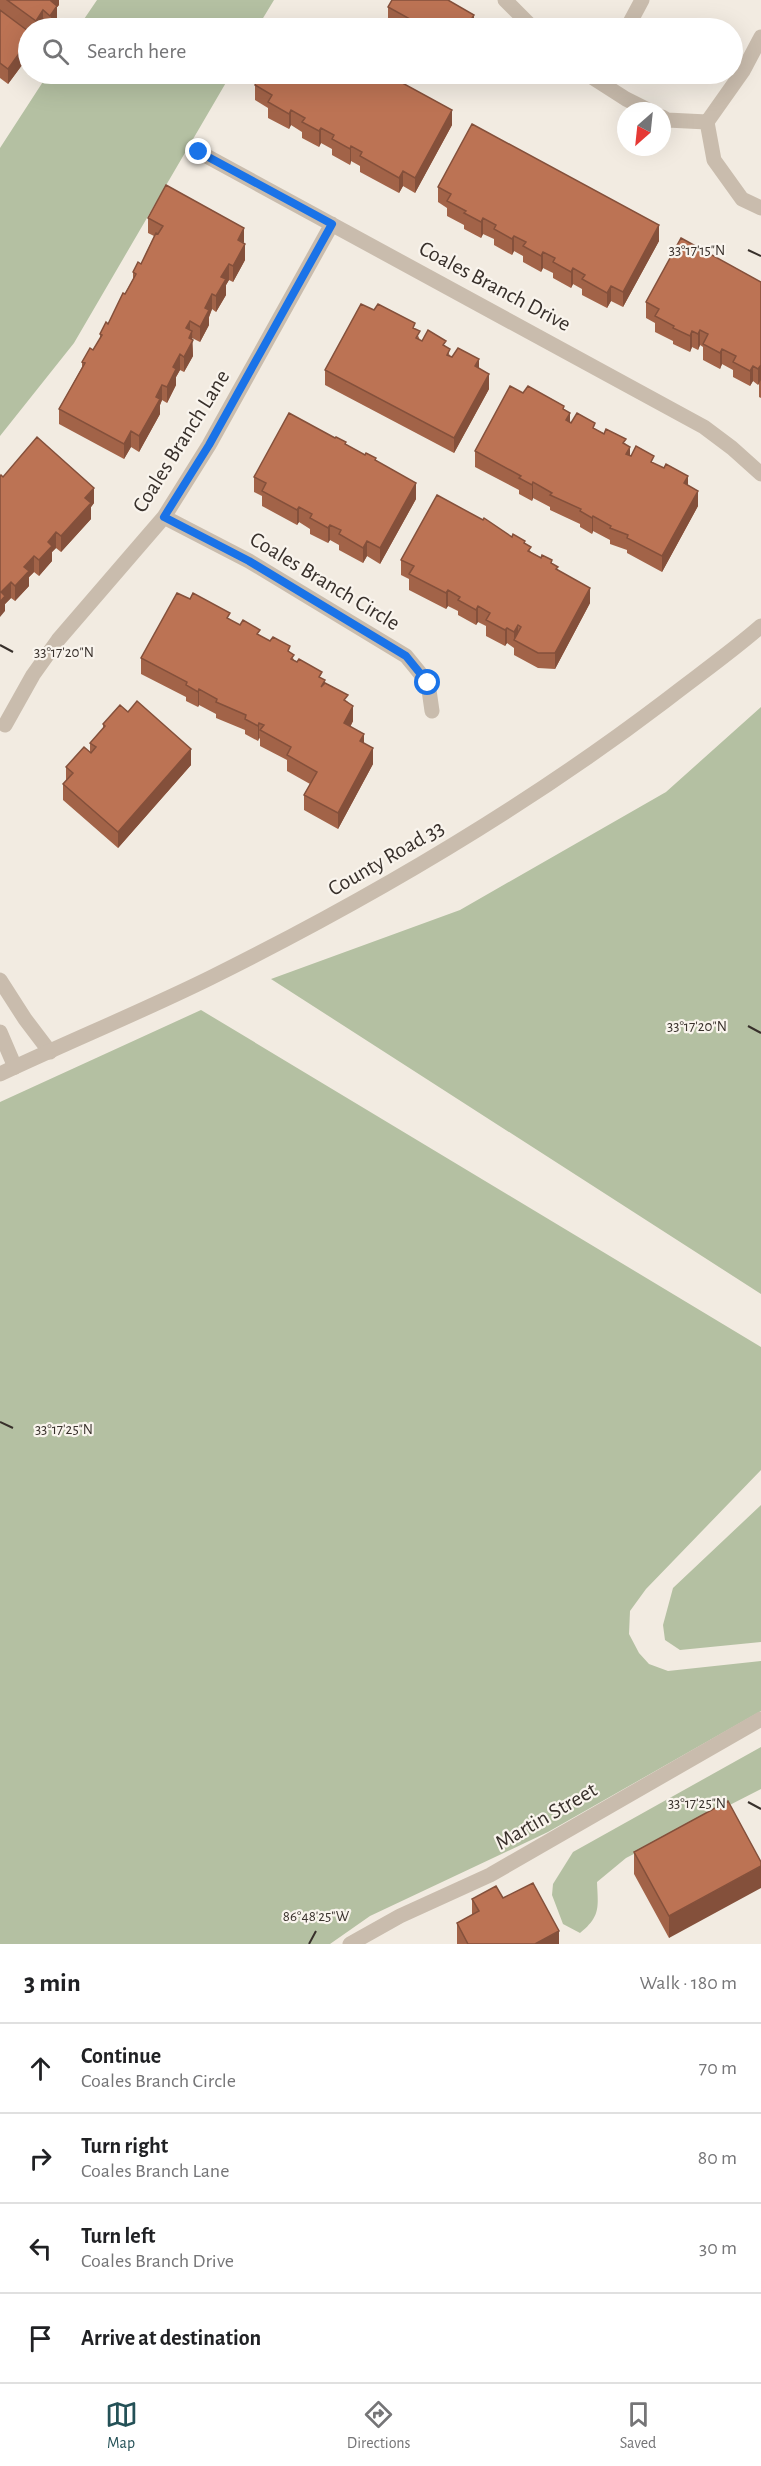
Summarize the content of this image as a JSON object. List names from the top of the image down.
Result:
{
  "streets": {
    "street": [
      "Coales Branch Drive",
      "Coales Branch Lane",
      "Coales Branch Circle",
      "County Road 33",
      "Martin Street"
    ]
  },
  "crossings": [
    ["Coales Branch Drive", "Coales Branch Lane"],
    ["Coales Branch Lane", "Coales Branch Circle"]
  ],
  "north": "bottom left",
  "page": {
    "search": "Search here",
    "heading": ["3 min", "Walk · 180 m"],
    "list": [
      ["Continue", "Coales Branch Circle", "70 m"],
      ["Turn right", "Coales Branch Lane", "80 m"],
      ["Turn left", "Coales Branch Drive", "30 m"],
      "Arrive at destination"
    ],
    "nav": ["Map", "Directions", "Saved"]
  },
  "coordinates": [
    "33°17'15\"N",
    "33°17'20\"N",
    "33°17'25\"N",
    "86°48'25\"W"
  ]
}
